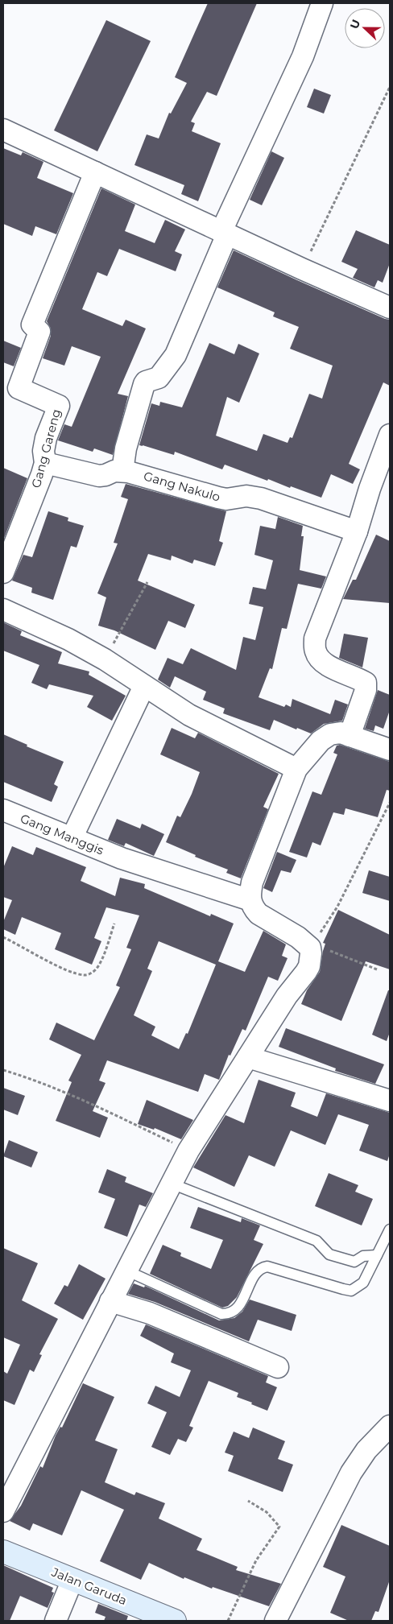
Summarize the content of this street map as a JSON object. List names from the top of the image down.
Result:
{
  "streets": {
    "main road": ["Jalan Garuda"],
    "street": ["Gang Gareng", "Gang Nakulo", "Gang Manggis"]
  },
  "crossings": [
    ["Gang Gareng", "Gang Nakulo"]
  ],
  "north": "left"
}
